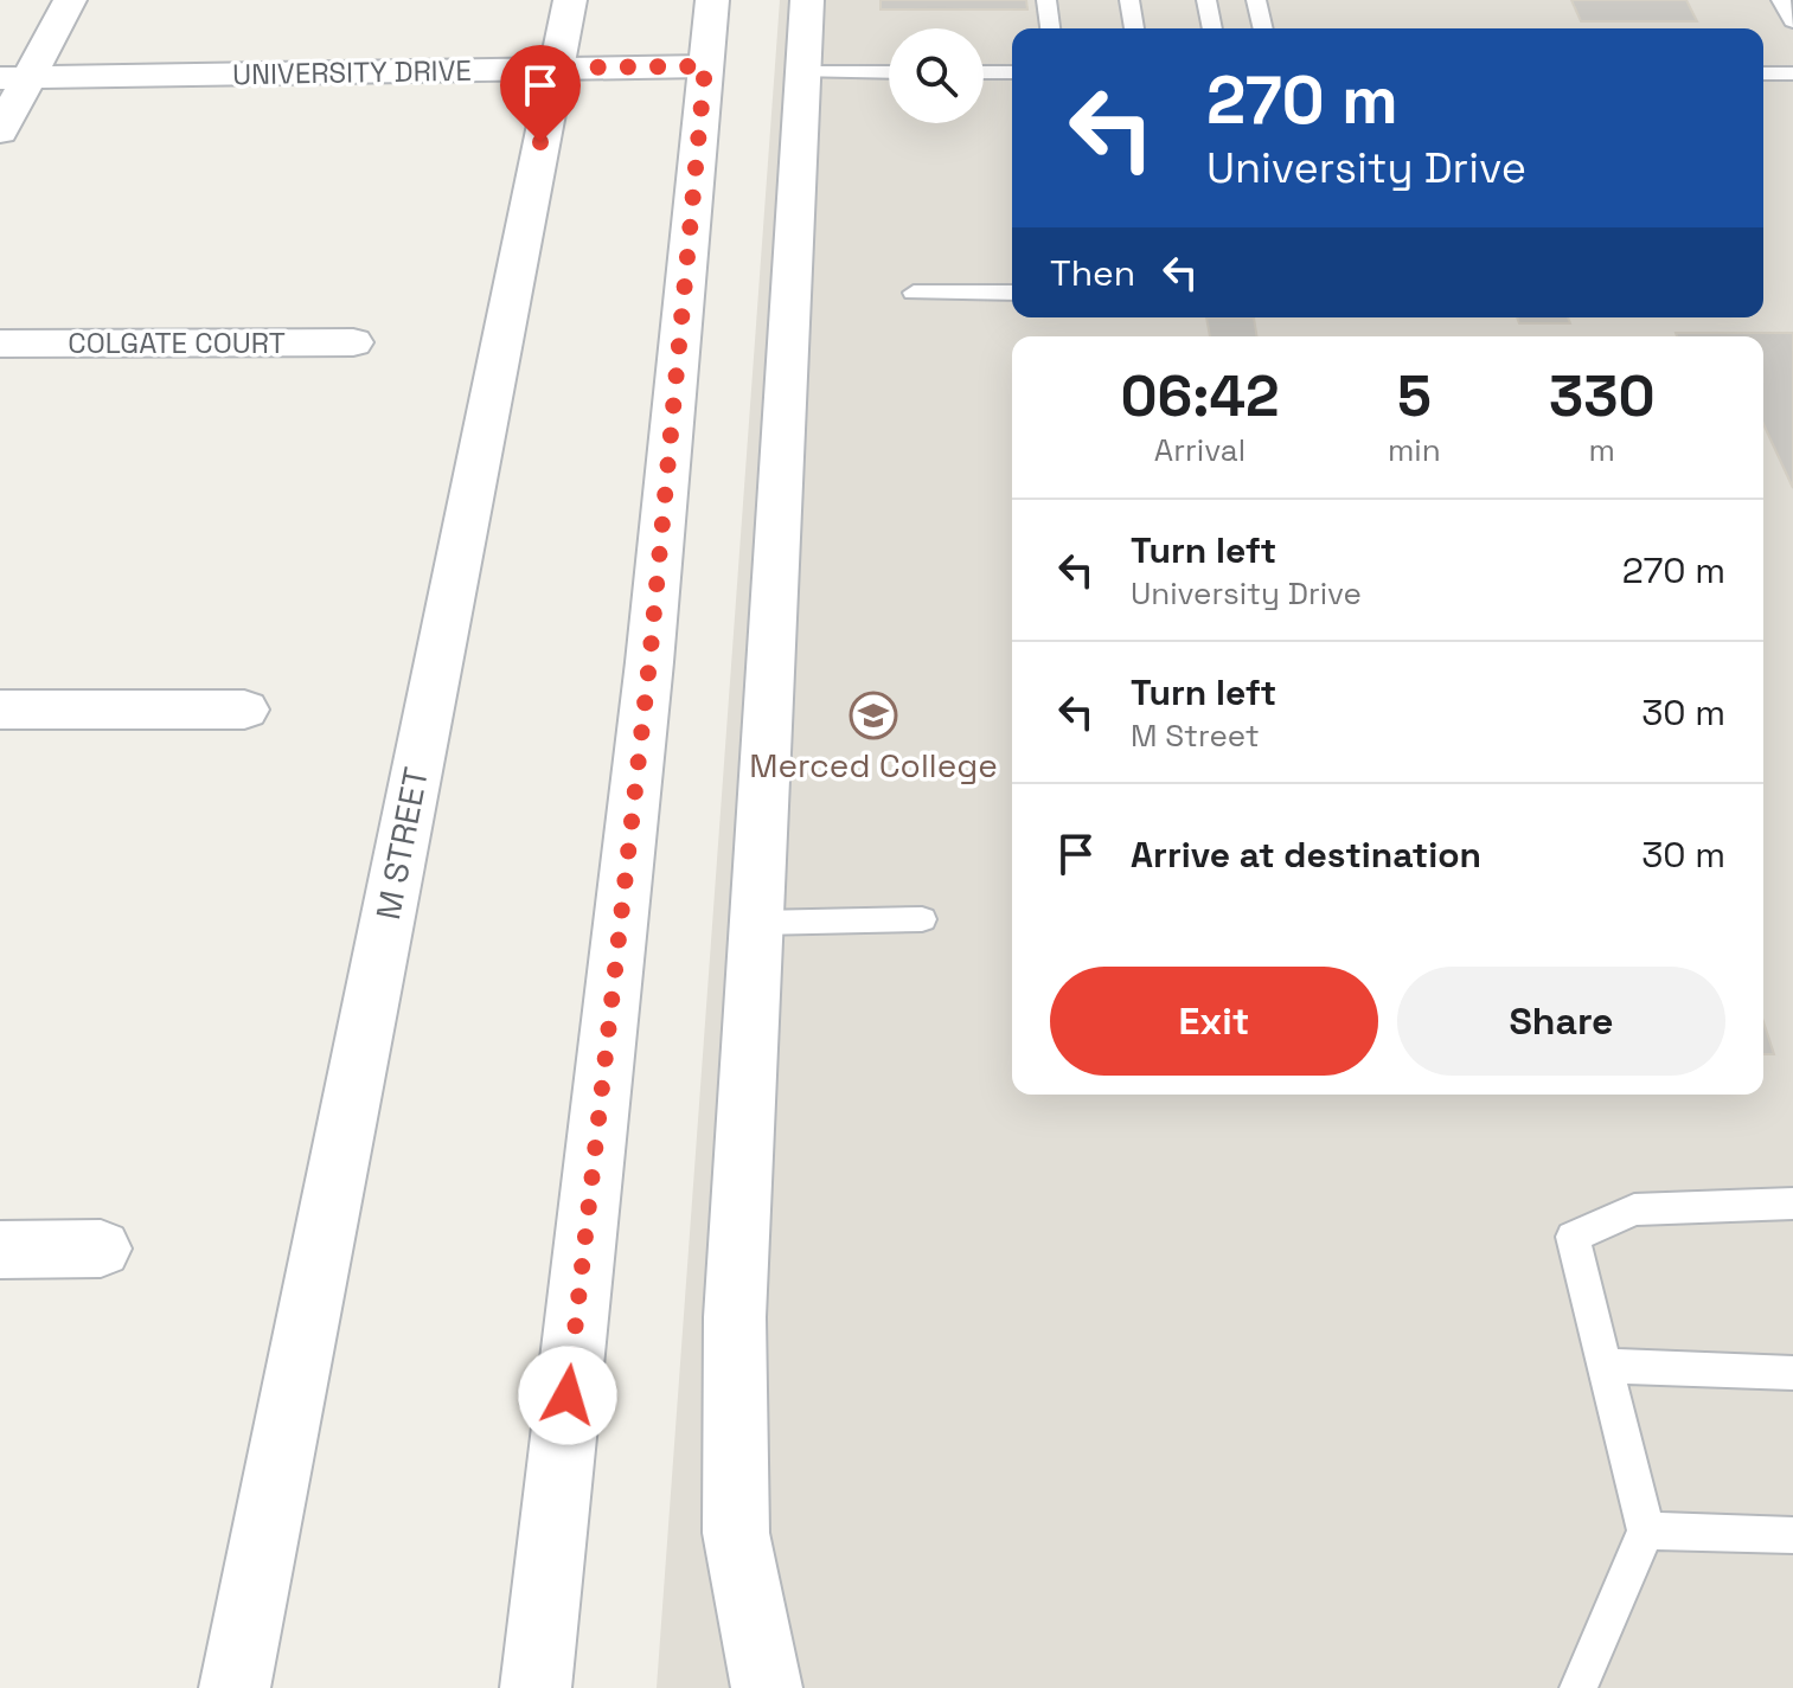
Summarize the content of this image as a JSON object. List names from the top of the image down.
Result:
{
  "streets": {
    "street": ["UNIVERSITY DRIVE", "COLGATE COURT", "M STREET"]
  },
  "crossings": [
    ["UNIVERSITY DRIVE", "M STREET"]
  ],
  "places": {
    "school or university": ["Merced College"]
  },
  "page": {
    "turn": ["270 m", "University Drive"],
    "then": "Then",
    "eta": [
      "06:42",
      "Arrival",
      "5",
      "min",
      "330",
      "m"
    ],
    "list": [
      {
        "name": "Turn left",
        "note": "University Drive",
        "value": "270 m"
      },
      {
        "name": "Turn left",
        "note": "M Street",
        "value": "30 m"
      },
      {
        "name": "Arrive at destination",
        "value": "30 m"
      }
    ],
    "buttons": ["Exit", "Share"]
  }
}
